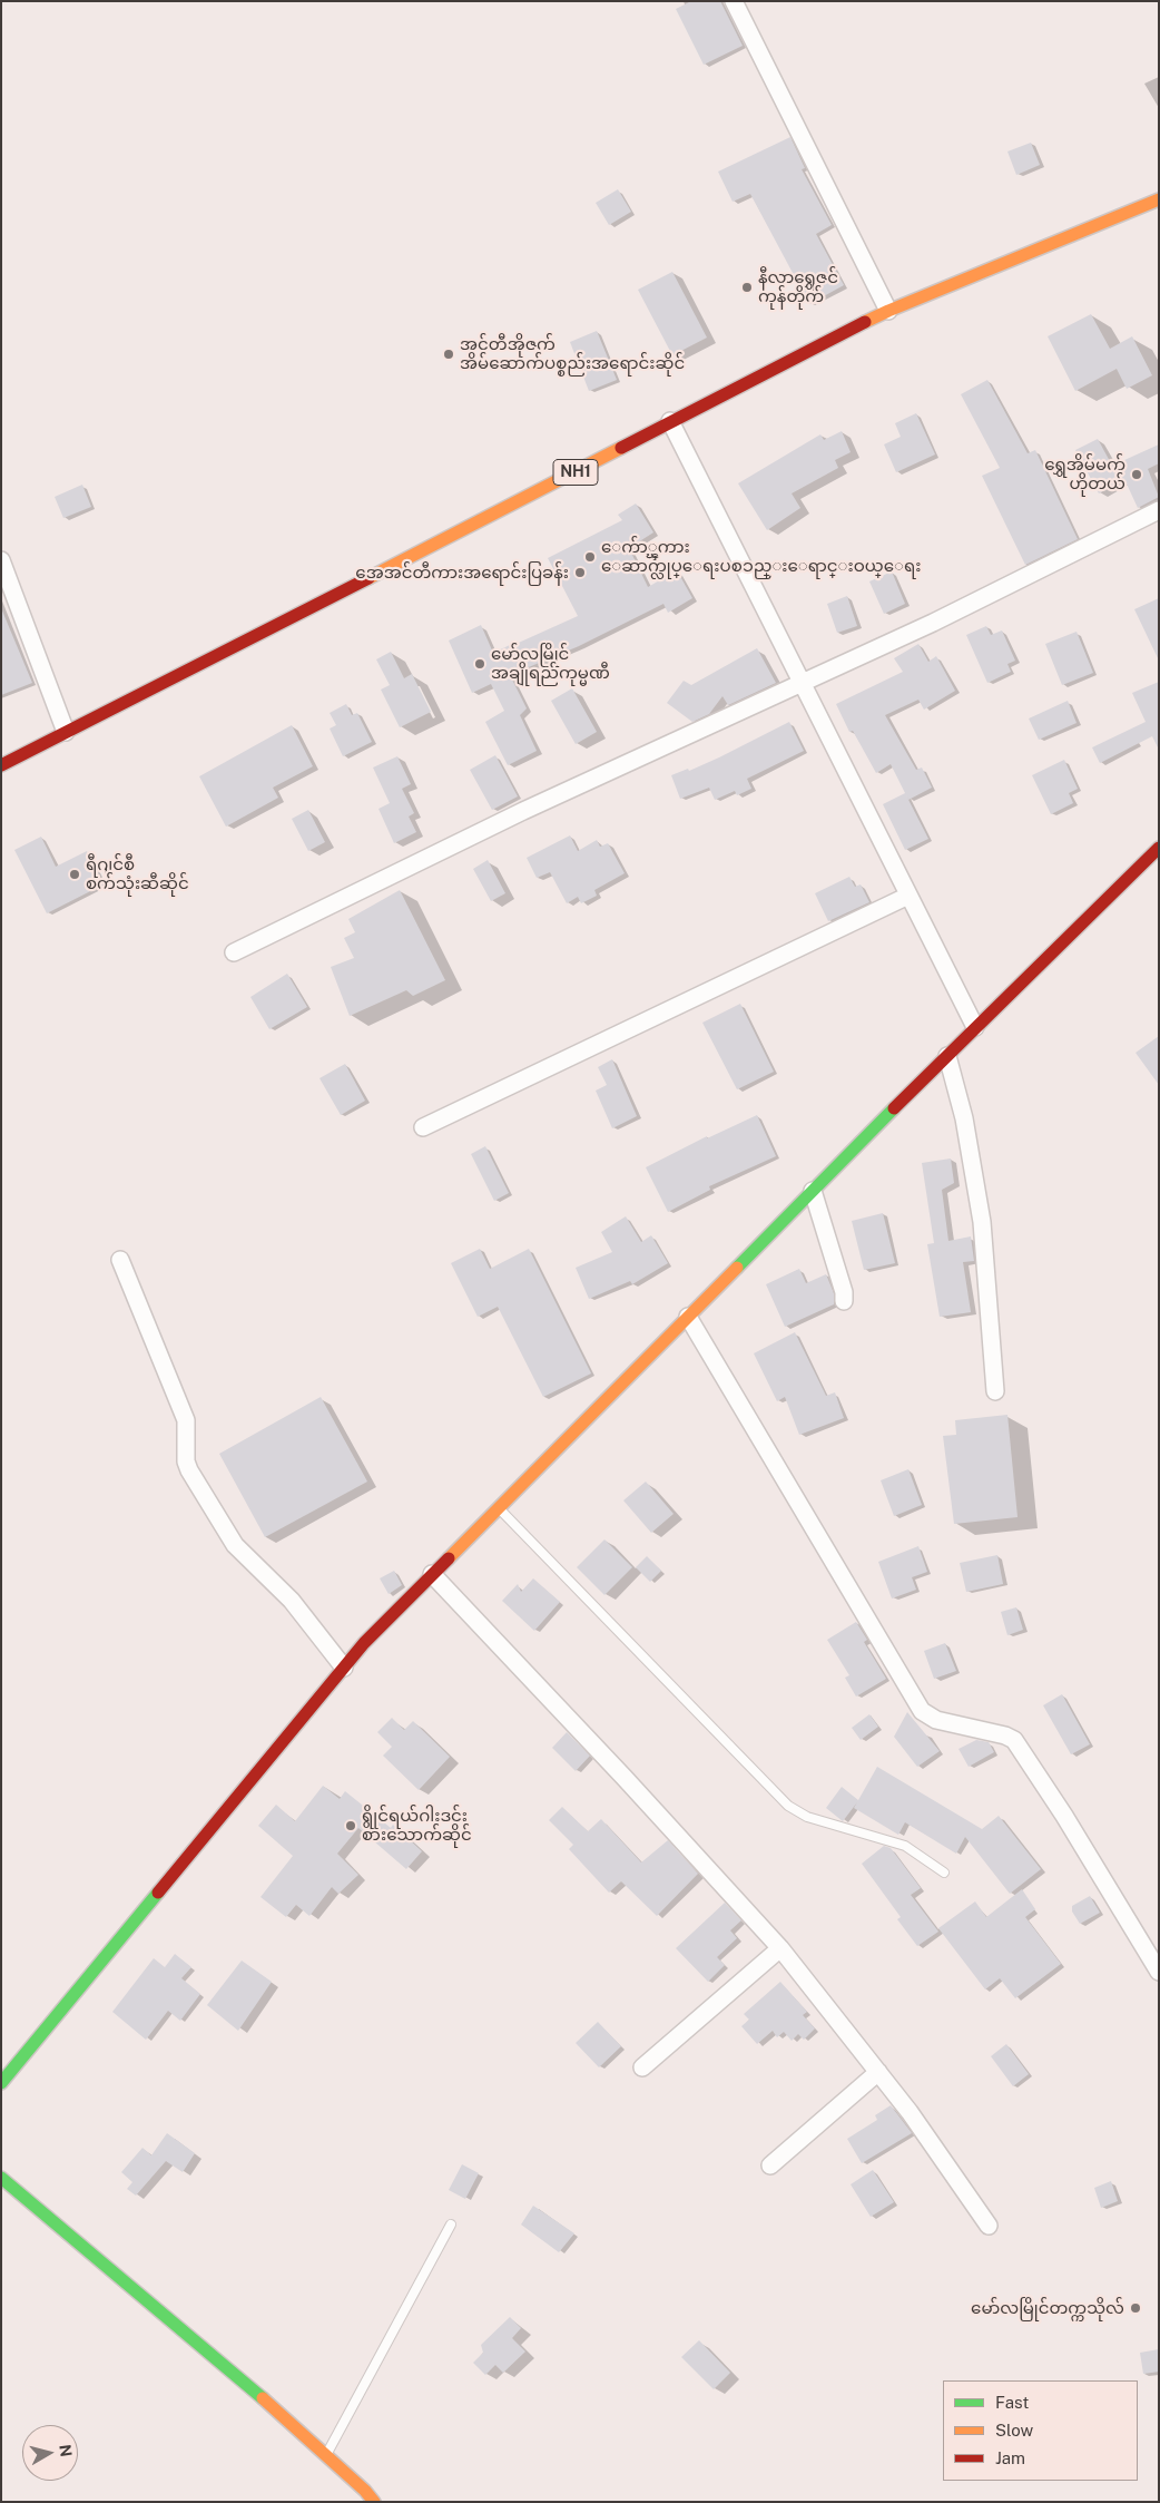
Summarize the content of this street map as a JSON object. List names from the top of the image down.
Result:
{
  "streets": {
    "main road": ["NH1"]
  },
  "places": [
    "နီလာရွှေဇင် ကုန်တိုက်",
    "အင်တီအိုဇက် အိမ်ဆောက်ပစ္စည်းအရောင်းဆိုင်",
    "ရွှေအိမ်မက် ဟိုတယ်",
    "ေက်ာ္ၾကား ေဆာက္လုပ္ေရးပစၥည္းေရာင္းဝယ္ေရး",
    "အေအင်တီကားအရောင်းပြခန်း",
    "မော်လမြိုင် အချိုရည်ကုမ္မဏီ",
    "ရီဂျင်စီ စက်သုံးဆီဆိုင်",
    "ရွိုင်ရယ်ဂါးဒင်း စားသောက်ဆိုင်",
    "မော်လမြိုင်တက္ကသိုလ်"
  ],
  "legend": ["Fast", "Slow", "Jam"],
  "north": "right"
}
